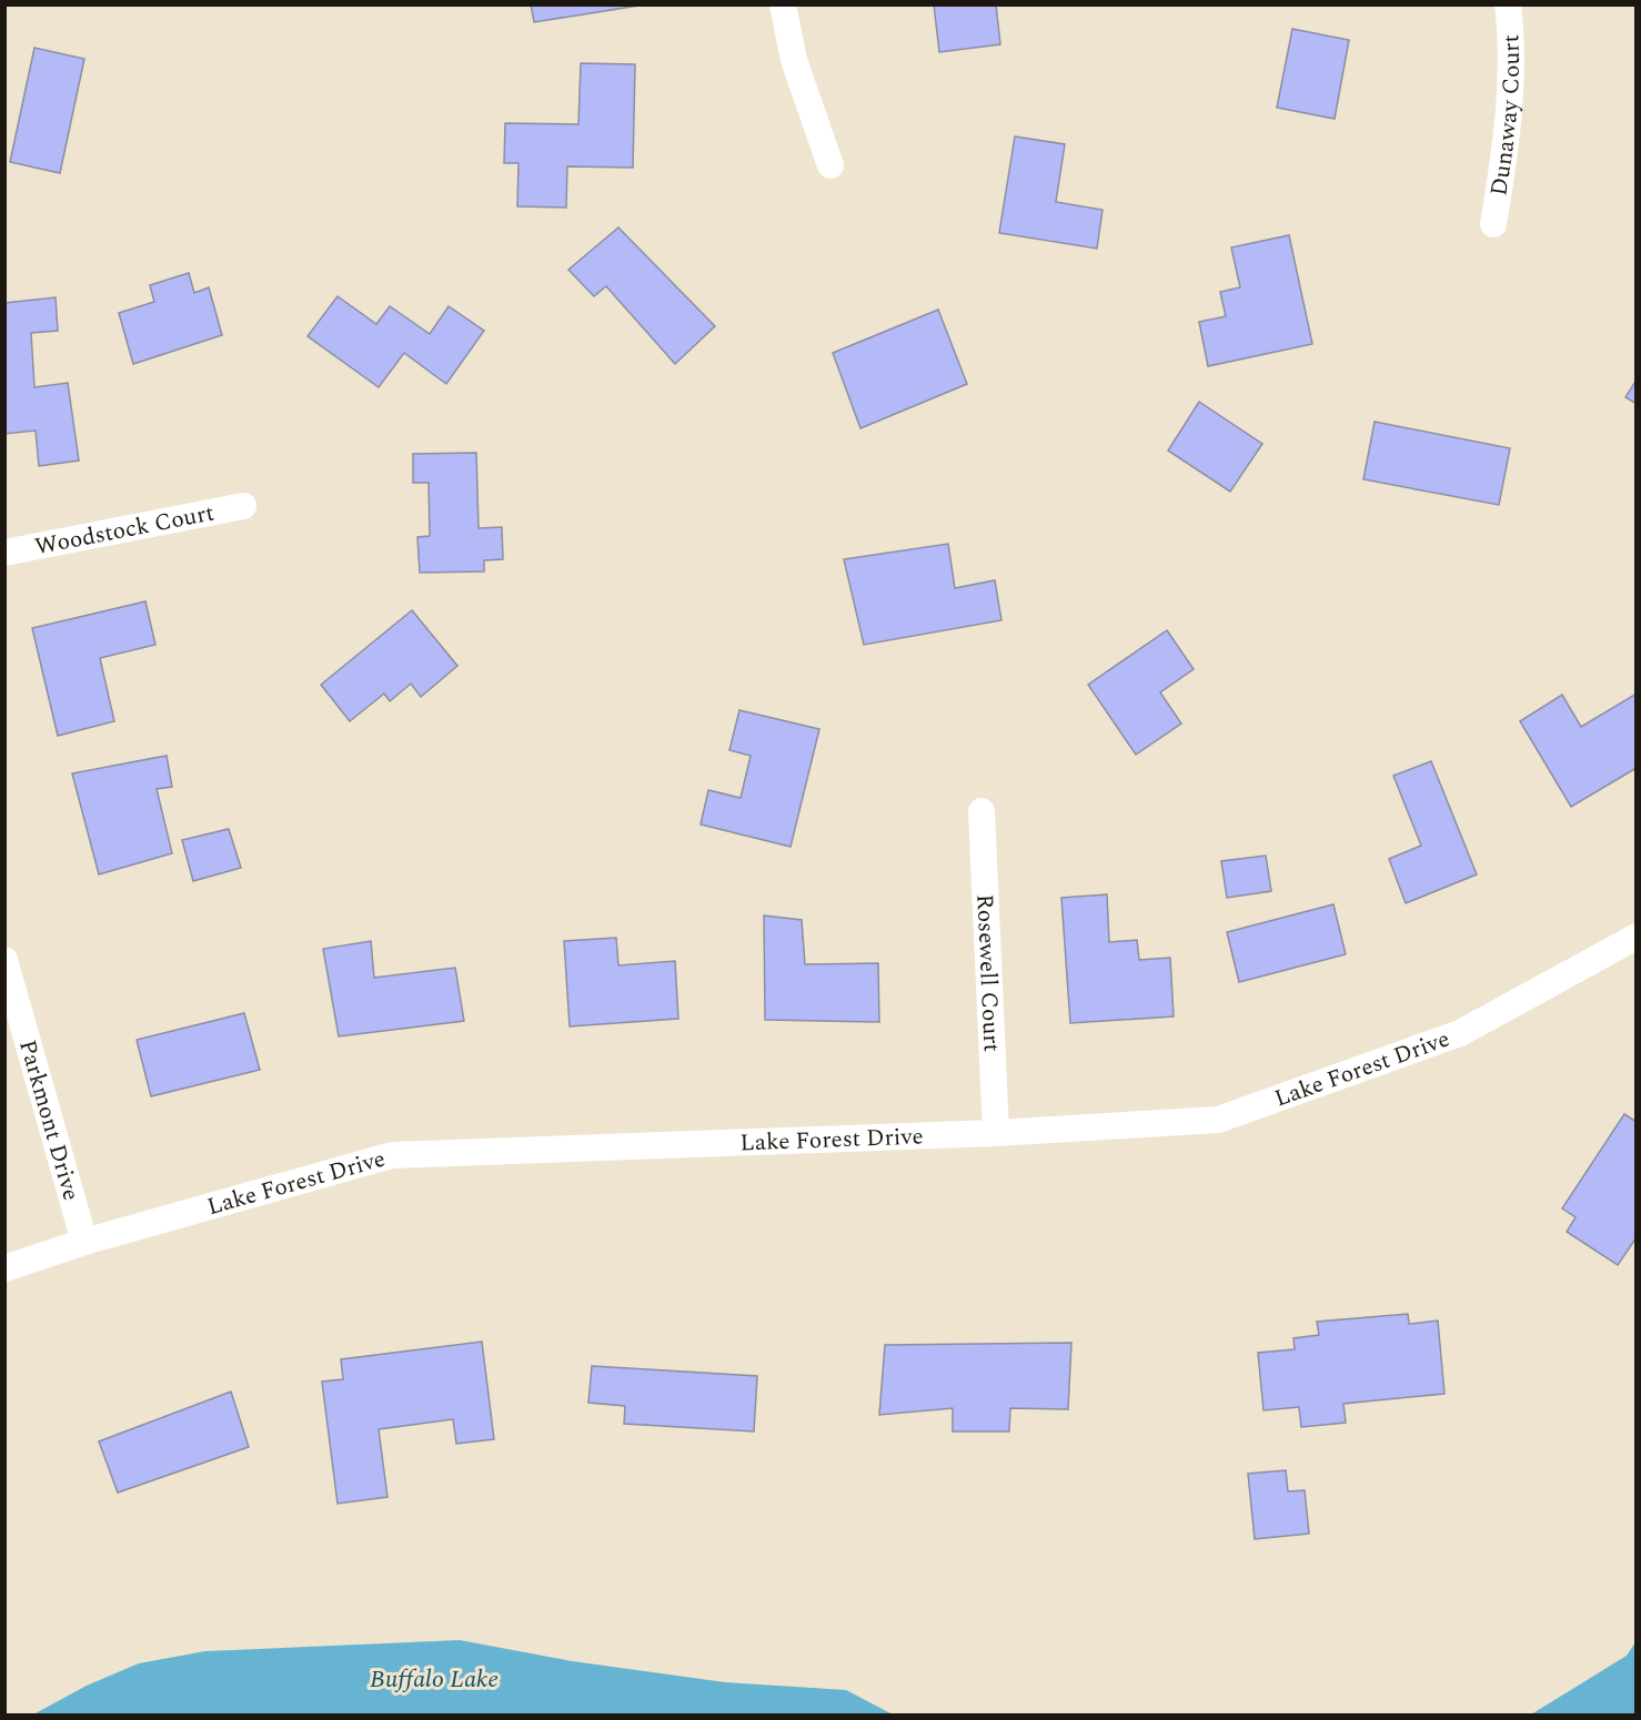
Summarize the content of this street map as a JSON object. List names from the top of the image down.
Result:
{
  "streets": {
    "street": [
      "Dunaway Court",
      "Woodstock Court",
      "Rosewell Court",
      "Lake Forest Drive",
      "Parkmont Drive"
    ]
  },
  "crossings": [
    ["Rosewell Court", "Lake Forest Drive"],
    ["Lake Forest Drive", "Parkmont Drive"]
  ],
  "water": ["Buffalo Lake"]
}
